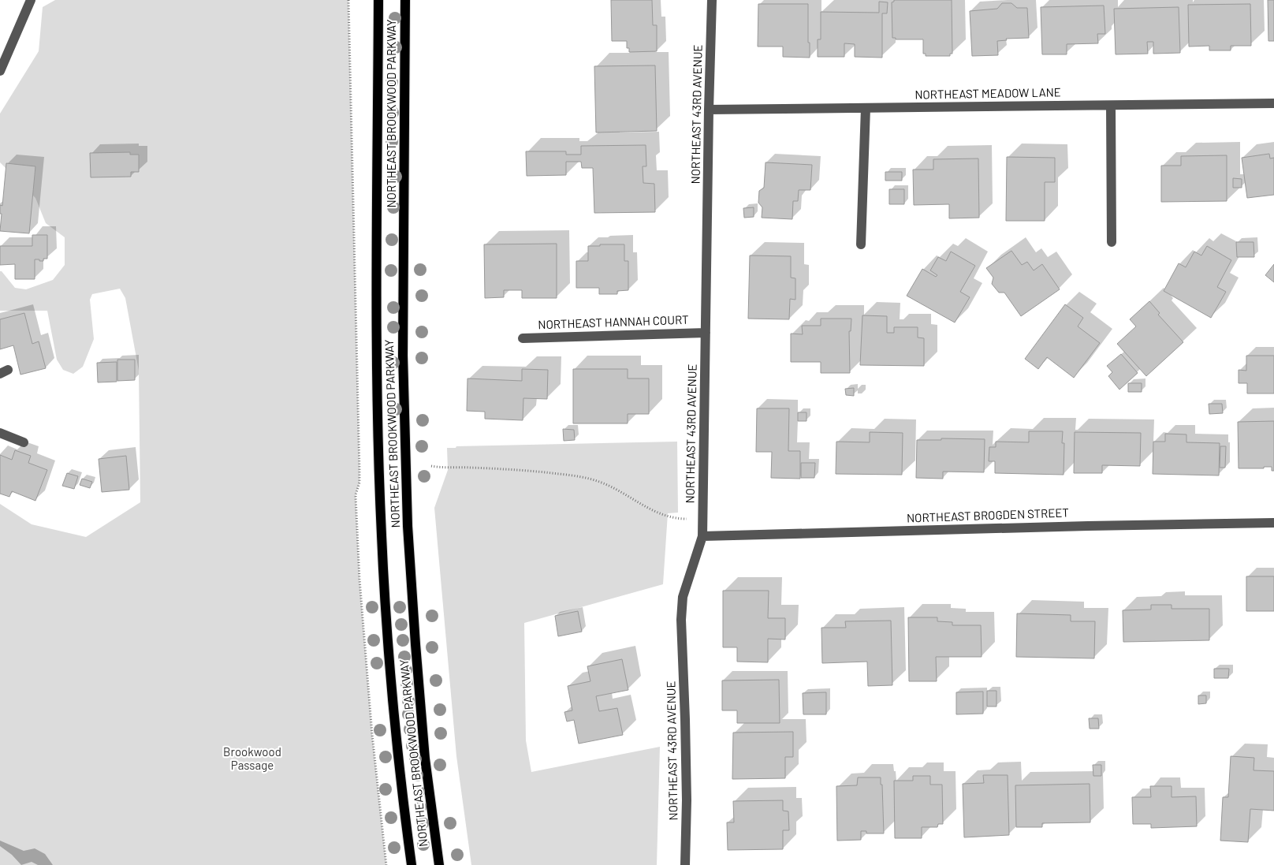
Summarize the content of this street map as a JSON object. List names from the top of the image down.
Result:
{
  "streets": {
    "main road": ["NORTHEAST BROOKWOOD PARKWAY"],
    "street": [
      "NORTHEAST MEADOW LANE",
      "NORTHEAST 43RD AVENUE",
      "NORTHEAST HANNAH COURT",
      "NORTHEAST BROGDEN STREET"
    ]
  },
  "crossings": [
    ["NORTHEAST MEADOW LANE", "NORTHEAST 43RD AVENUE"],
    ["NORTHEAST 43RD AVENUE", "NORTHEAST HANNAH COURT"],
    ["NORTHEAST 43RD AVENUE", "NORTHEAST BROGDEN STREET"]
  ],
  "parks": ["Brookwood Passage"]
}
